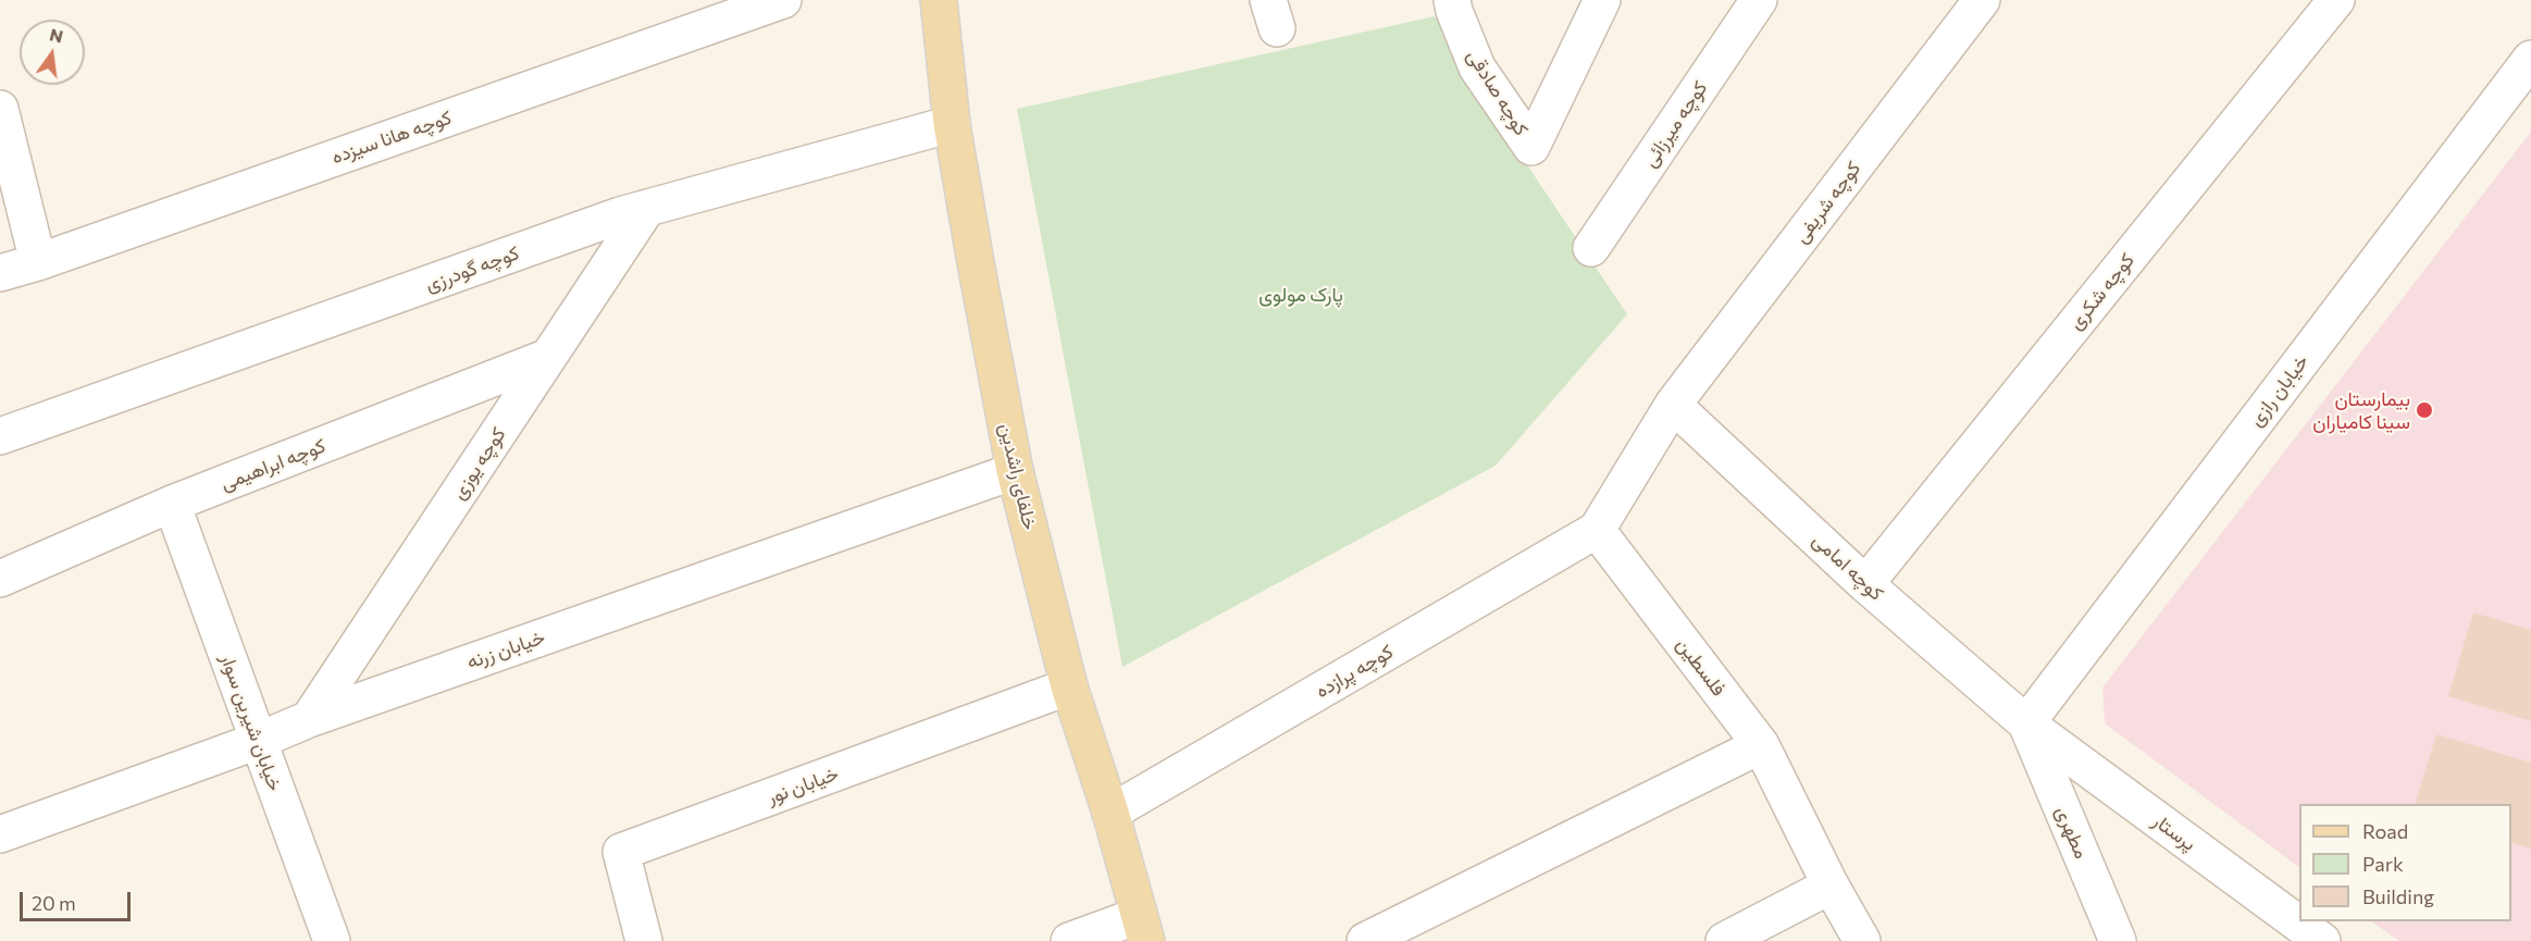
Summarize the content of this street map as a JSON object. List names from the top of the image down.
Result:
{
  "streets": {
    "main road": ["خلفای راشدین"],
    "street": [
      "کوچه صادقی",
      "کوچه میرزائی",
      "کوچه هانا سیزده",
      "کوچه شریفی",
      "کوچه گودرزی",
      "کوچه شکری",
      "خیابان رازی",
      "کوچه یوزی",
      "کوچه ابراهیمی",
      "کوچه امامی",
      "خیابان زرنه",
      "فلسطین",
      "کوچه پرازده",
      "خیابان شیرین سوار",
      "خیابان نور",
      "مطهری",
      "پرستار"
    ]
  },
  "crossings": [
    ["کوچه شریفی", "کوچه امامی"],
    ["کوچه گودرزی", "کوچه یوزی"],
    ["کوچه گودرزی", "خلفای راشدین"],
    ["کوچه شکری", "کوچه امامی"],
    ["خیابان رازی", "کوچه امامی"],
    ["خیابان رازی", "مطهری"],
    ["خیابان رازی", "پرستار"],
    ["کوچه یوزی", "کوچه ابراهیمی"],
    ["کوچه یوزی", "خیابان زرنه"],
    ["کوچه ابراهیمی", "خیابان شیرین سوار"],
    ["خلفای راشدین", "خیابان زرنه"],
    ["خلفای راشدین", "کوچه پرازده"],
    ["خلفای راشدین", "خیابان نور"],
    ["کوچه امامی", "مطهری"],
    ["کوچه امامی", "پرستار"],
    ["خیابان زرنه", "خیابان شیرین سوار"],
    ["فلسطین", "کوچه پرازده"],
    ["مطهری", "پرستار"]
  ],
  "parks": ["پارک مولوی"],
  "places": ["بیمارستان سینا کامیاران"],
  "legend": ["Road", "Park", "Building"],
  "scale_bar": "20 m",
  "north": "top"
}
